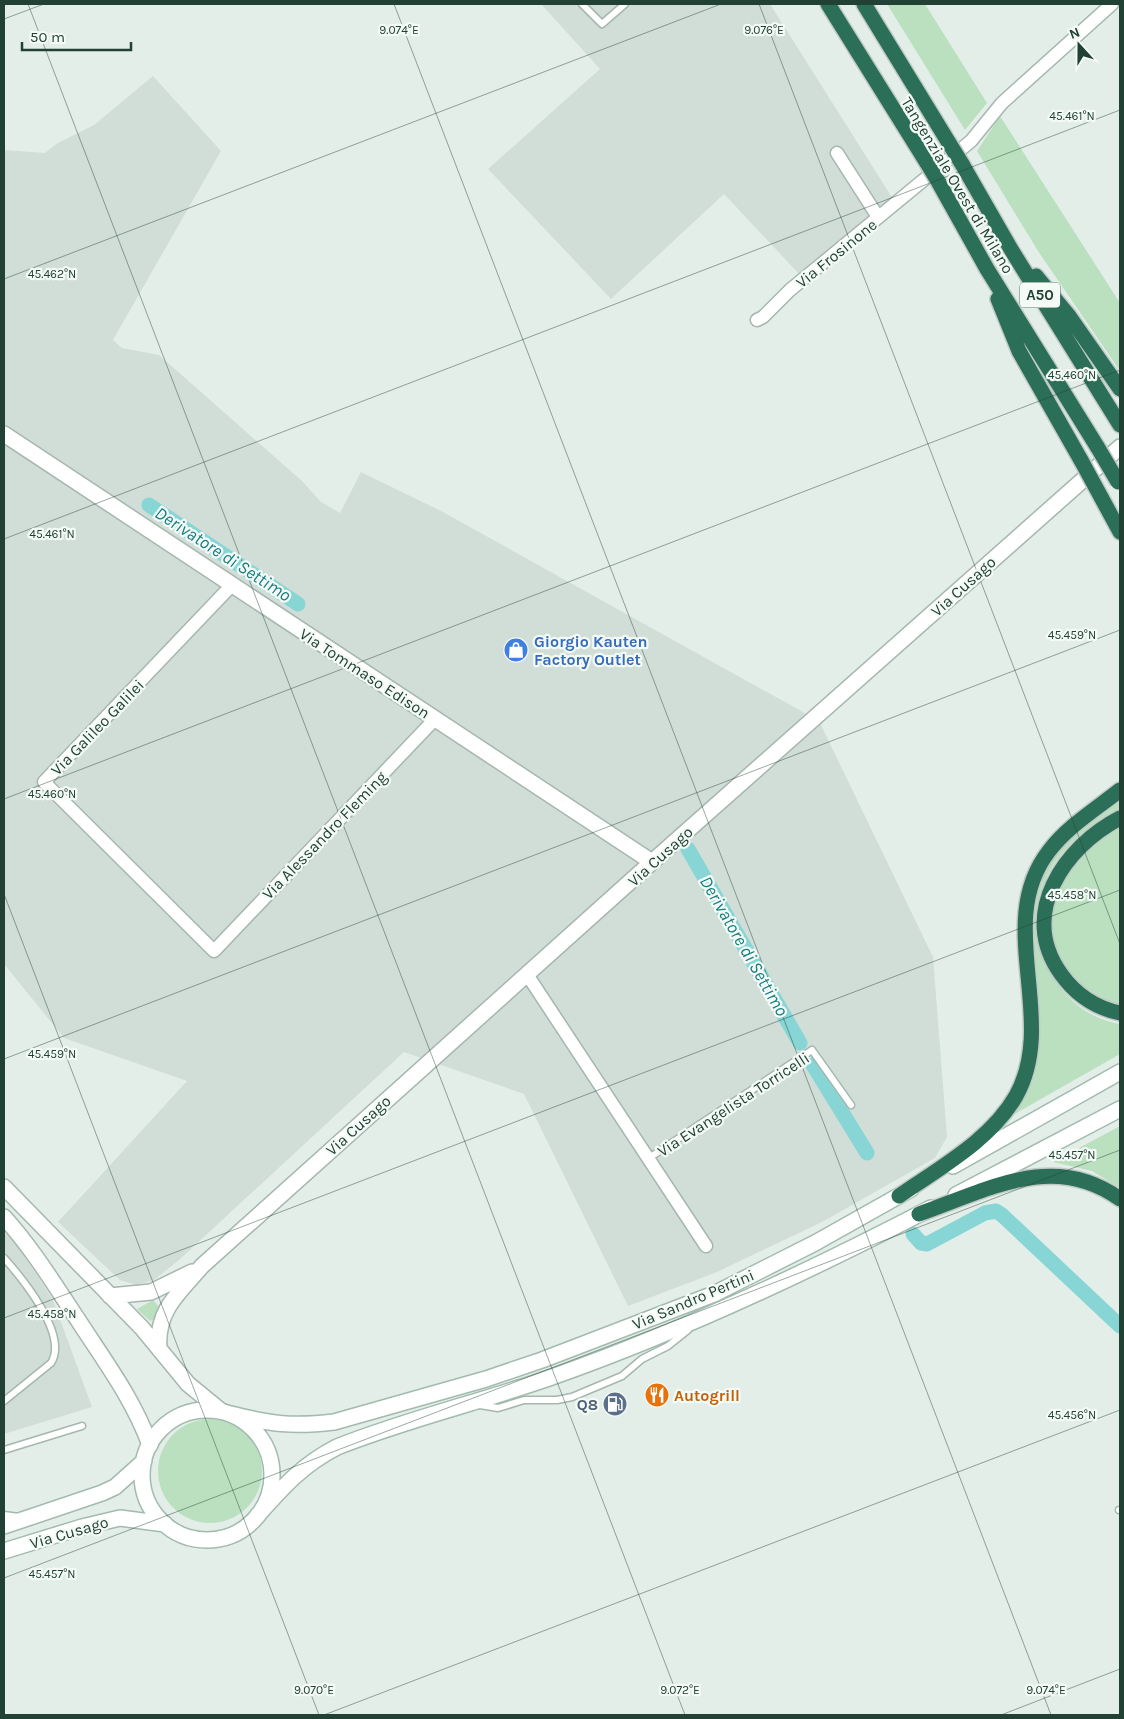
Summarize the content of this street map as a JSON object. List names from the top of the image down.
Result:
{
  "streets": {
    "highway": ["Tangenziale Ovest di Milano", "A50"],
    "street": [
      "Via Frosinone",
      "Via Cusago",
      "Via Tommaso Edison",
      "Via Galileo Galilei",
      "Via Alessandro Fleming",
      "Via Evangelista Torricelli",
      "Via Sandro Pertini"
    ]
  },
  "crossings": [
    ["Via Cusago", "Via Tommaso Edison"],
    ["Via Cusago", "Via Evangelista Torricelli"],
    ["Via Cusago", "Via Sandro Pertini"],
    ["Via Tommaso Edison", "Via Galileo Galilei"],
    ["Via Tommaso Edison", "Via Alessandro Fleming"],
    ["Via Galileo Galilei", "Via Alessandro Fleming"]
  ],
  "water": ["Derivatore di Settimo"],
  "places": {
    "shop": ["Giorgio Kauten Factory Outlet"],
    "restaurant": ["Autogrill"],
    "fuel station": ["Q8"]
  },
  "scale_bar": "50 m",
  "north": "top",
  "coordinates": [
    "9.074°E",
    "9.076°E",
    "45.461°N",
    "45.462°N",
    "45.460°N",
    "45.459°N",
    "45.458°N",
    "45.457°N",
    "45.456°N",
    "9.070°E",
    "9.072°E"
  ]
}
